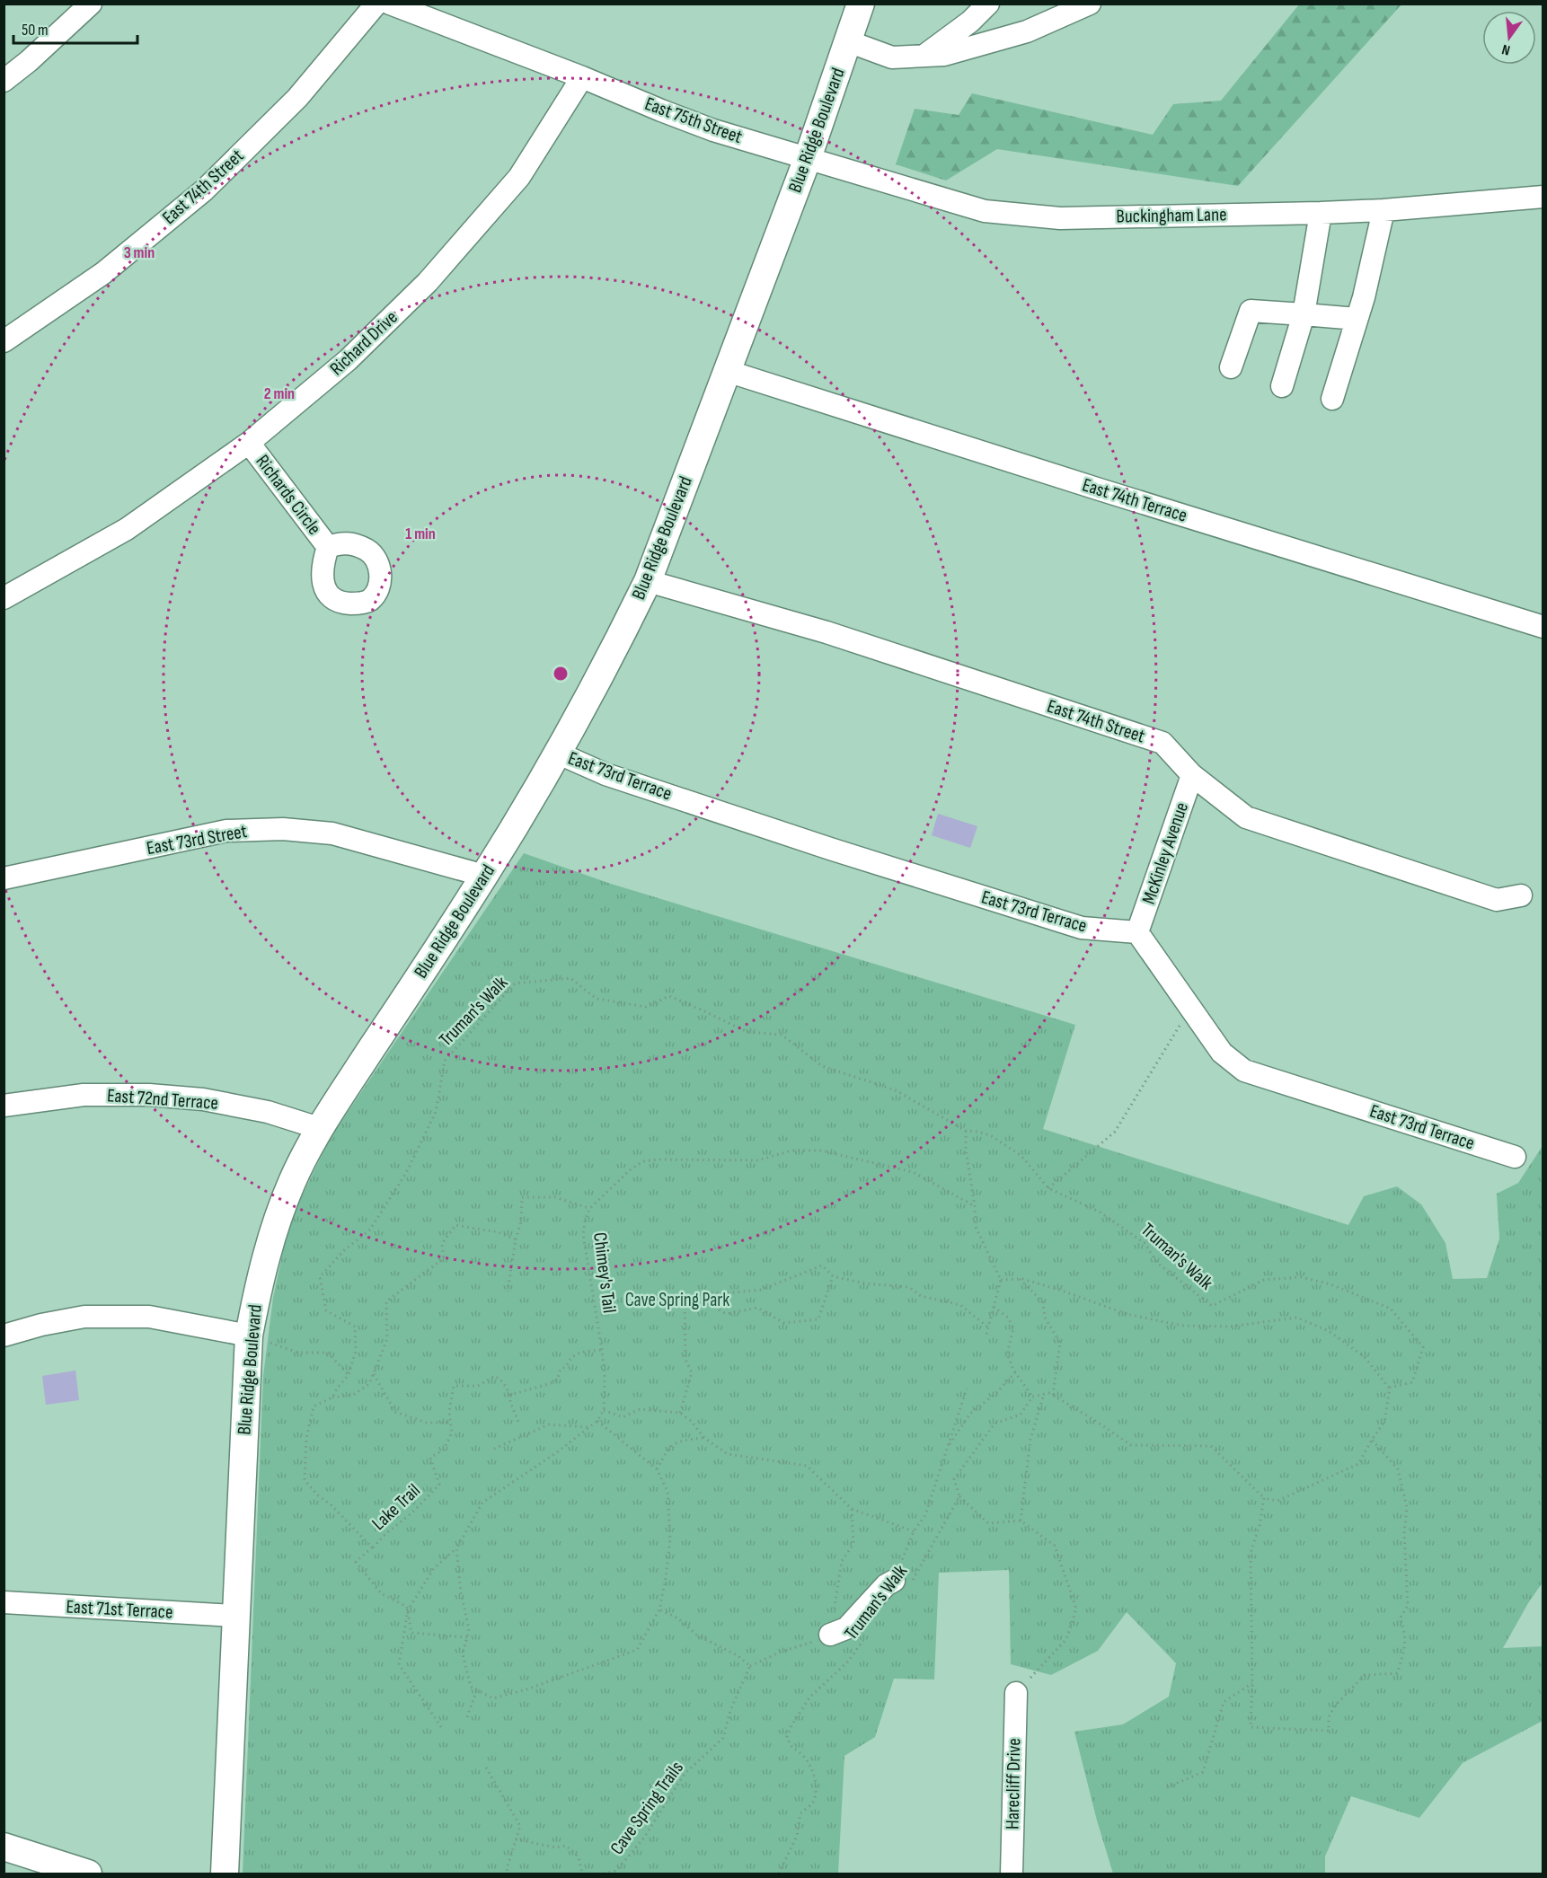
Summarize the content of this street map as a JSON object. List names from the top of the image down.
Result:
{
  "streets": {
    "main road": ["Blue Ridge Boulevard"],
    "street": [
      "East 75th Street",
      "East 74th Street",
      "Buckingham Lane",
      "Richard Drive",
      "Richards Circle",
      "East 74th Terrace",
      "East 73rd Terrace",
      "East 73rd Street",
      "McKinley Avenue",
      "East 72nd Terrace",
      "East 71st Terrace",
      "Harecliff Drive"
    ],
    "path": [
      "Truman's Walk",
      "Chimey's Tail",
      "Lake Trail",
      "Cave Spring Trails"
    ]
  },
  "crossings": [
    ["East 75th Street", "Blue Ridge Boulevard"],
    ["East 75th Street", "Buckingham Lane"],
    ["East 75th Street", "Richard Drive"],
    ["Blue Ridge Boulevard", "East 74th Street"],
    ["Blue Ridge Boulevard", "Buckingham Lane"],
    ["Blue Ridge Boulevard", "East 74th Terrace"],
    ["Blue Ridge Boulevard", "East 73rd Terrace"],
    ["Blue Ridge Boulevard", "East 73rd Street"],
    ["Blue Ridge Boulevard", "East 72nd Terrace"],
    ["Blue Ridge Boulevard", "East 71st Terrace"],
    ["East 74th Street", "McKinley Avenue"],
    ["Richard Drive", "Richards Circle"],
    ["East 73rd Terrace", "McKinley Avenue"],
    ["Truman's Walk", "Lake Trail"]
  ],
  "parks": ["Cave Spring Park"],
  "scale_bar": "50 m",
  "north": "bottom",
  "rings": ["3 min", "2 min", "1 min"]
}
